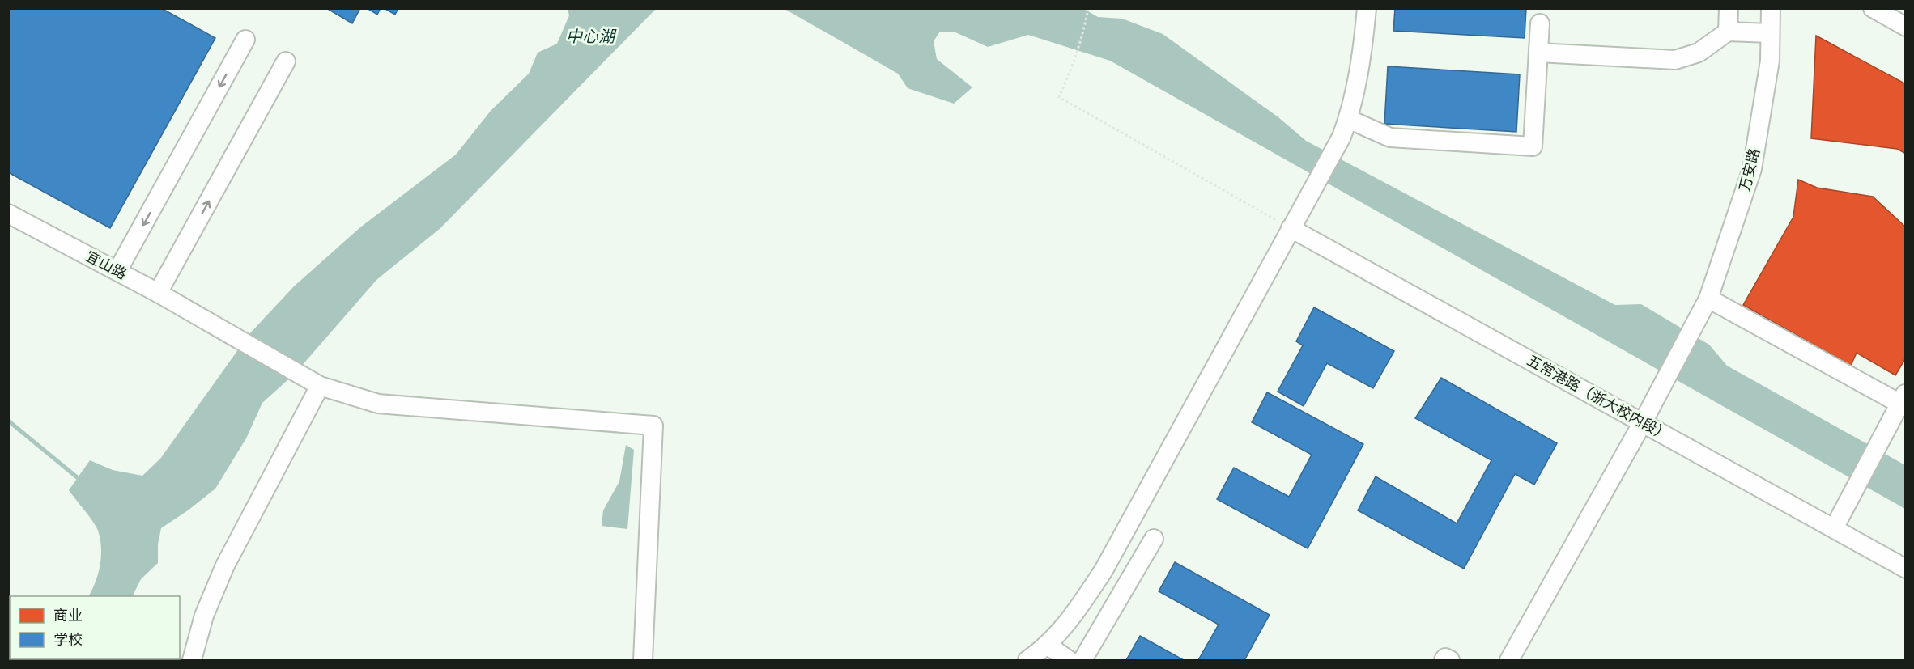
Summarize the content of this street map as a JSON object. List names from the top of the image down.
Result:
{
  "streets": {
    "street": ["万安路", "宜山路", "五常港路（浙大校内段）"]
  },
  "crossings": [
    ["万安路", "五常港路（浙大校内段）"]
  ],
  "water": ["中心湖"],
  "legend": ["商业", "学校"]
}
